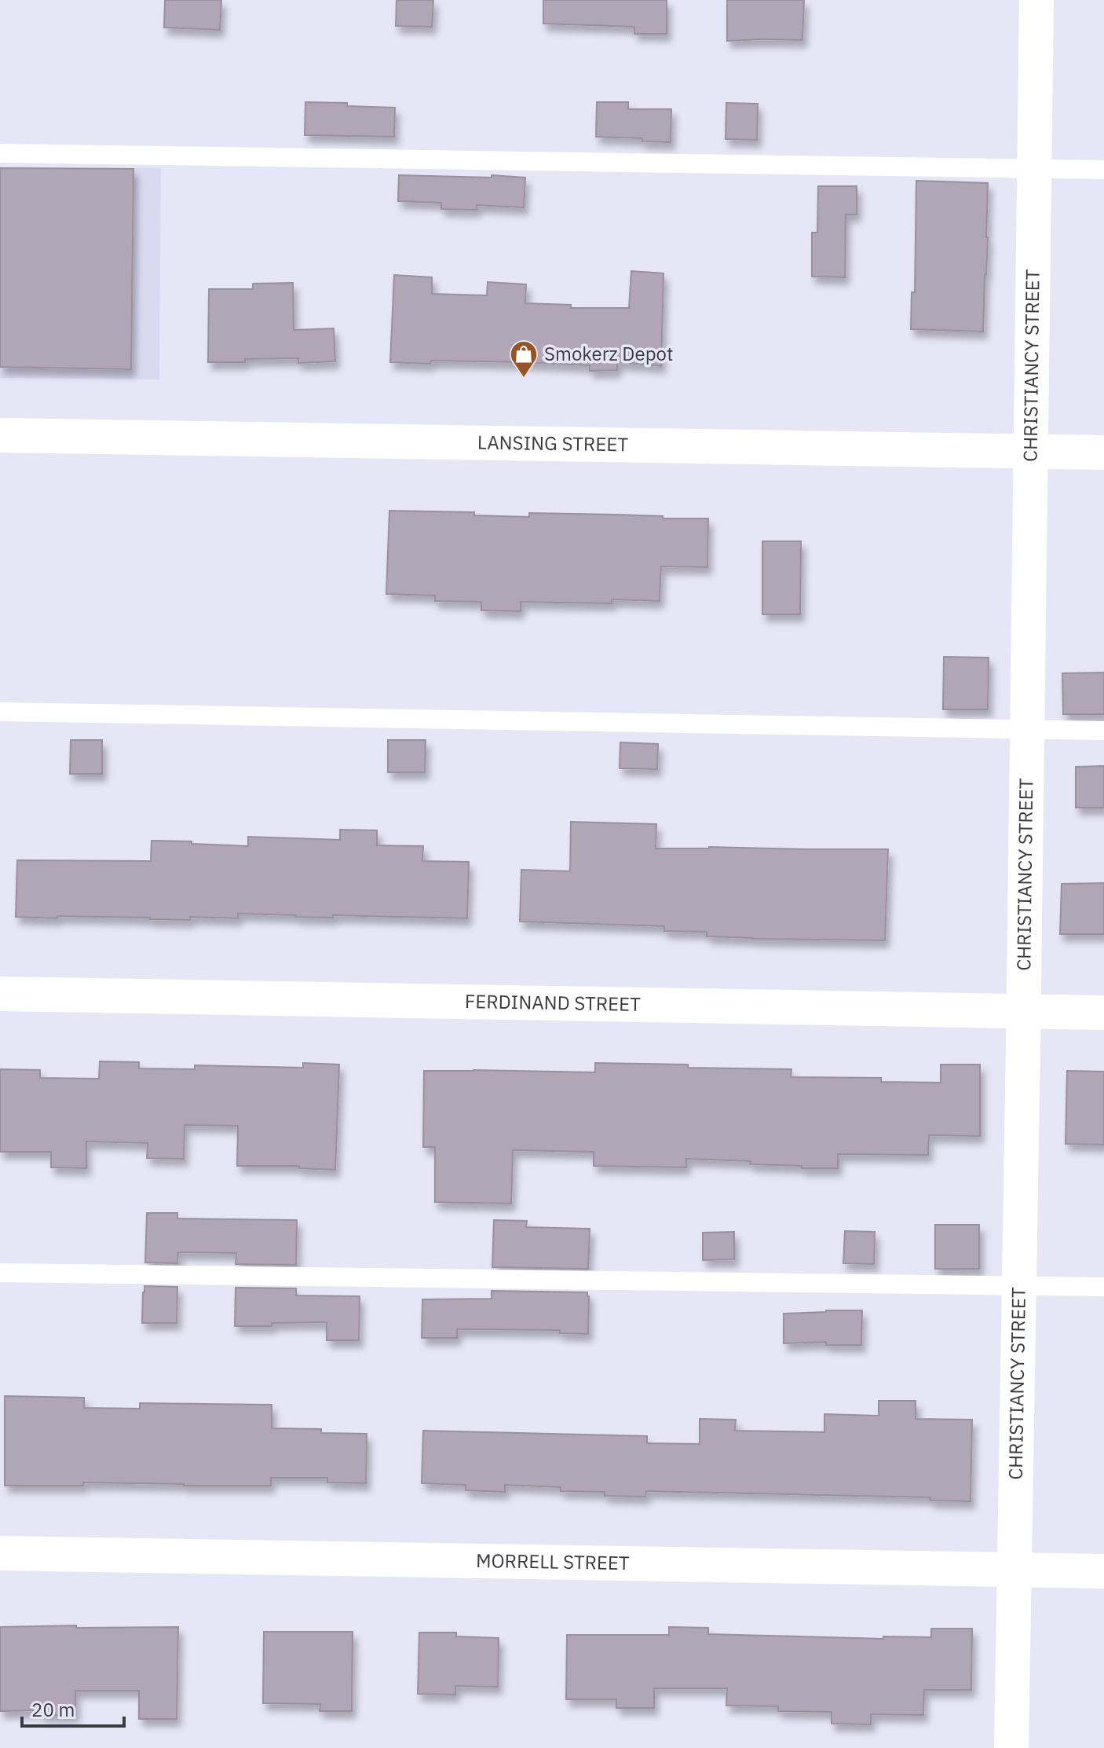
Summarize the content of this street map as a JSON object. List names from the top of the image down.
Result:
{
  "streets": {
    "street": [
      "CHRISTIANCY STREET",
      "LANSING STREET",
      "FERDINAND STREET",
      "MORRELL STREET"
    ]
  },
  "crossings": [
    ["CHRISTIANCY STREET", "LANSING STREET"],
    ["CHRISTIANCY STREET", "FERDINAND STREET"],
    ["CHRISTIANCY STREET", "MORRELL STREET"]
  ],
  "places": {
    "shop": ["Smokerz Depot"]
  },
  "scale_bar": "20 m"
}
